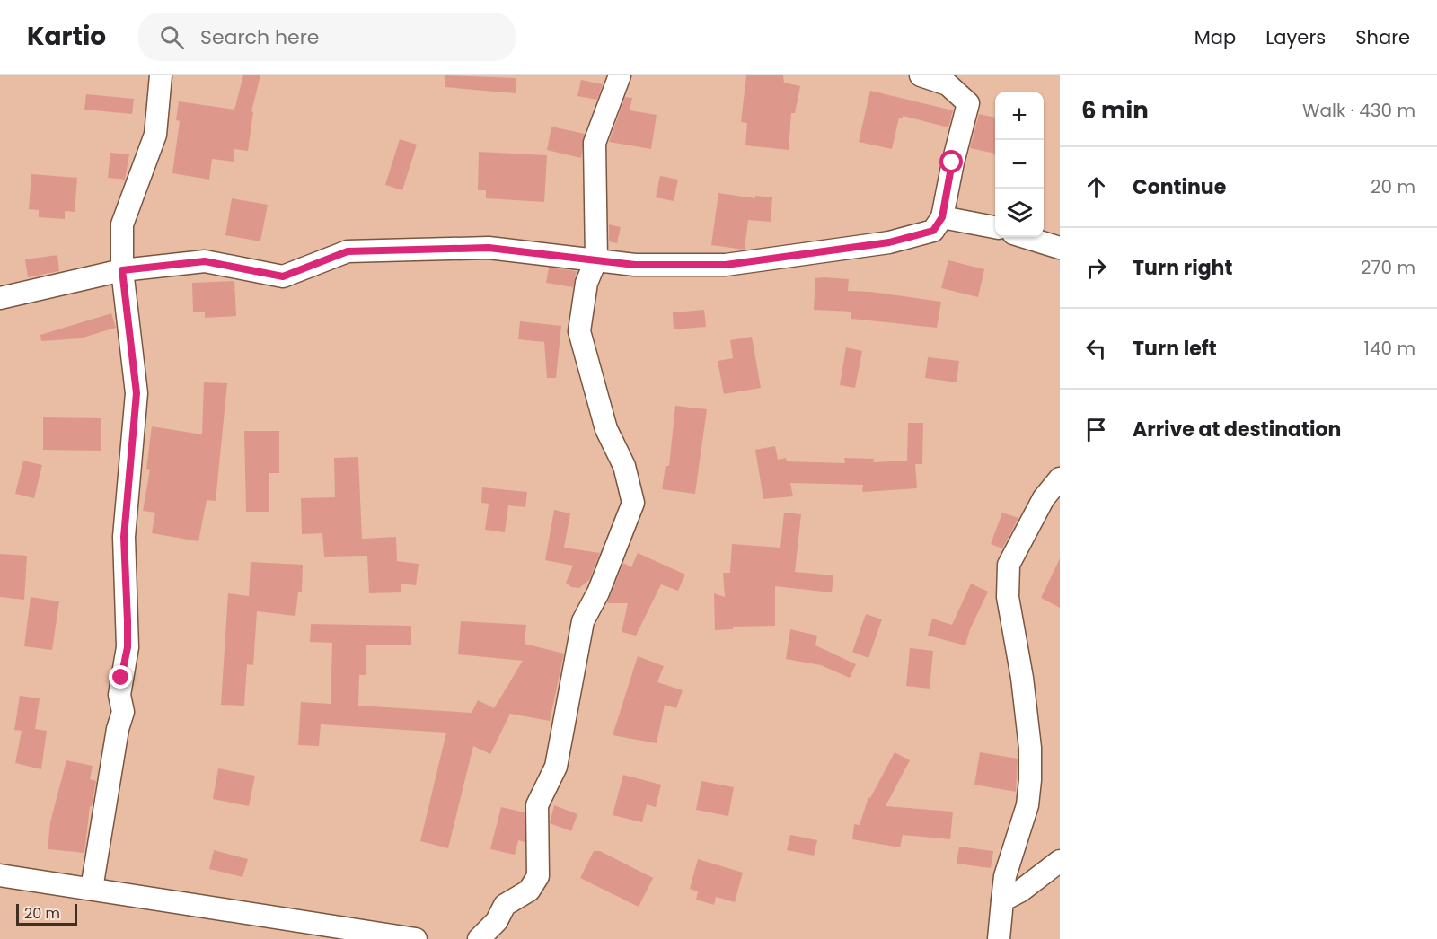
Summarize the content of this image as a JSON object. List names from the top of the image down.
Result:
{
  "scale_bar": "20 m",
  "page": {
    "header": "Kartio",
    "search": "Search here",
    "nav": ["Map", "Layers", "Share"],
    "heading": ["6 min", "Walk · 430 m"],
    "map_buttons": ["+", "−"],
    "list": [
      ["Continue", "20 m"],
      ["Turn right", "270 m"],
      ["Turn left", "140 m"],
      "Arrive at destination"
    ],
    "scale": "20 m"
  }
}
